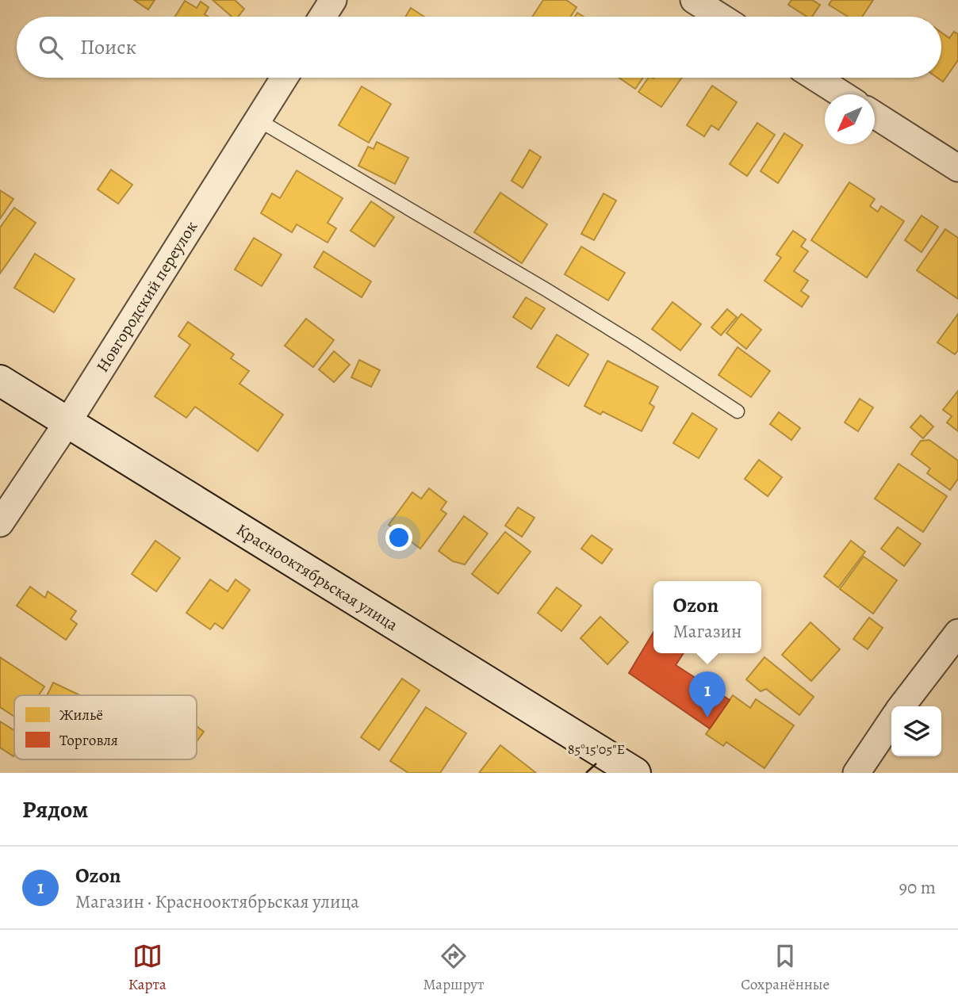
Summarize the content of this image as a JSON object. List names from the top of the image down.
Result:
{
  "streets": {
    "main road": ["Краснооктябрьская улица"],
    "street": ["Новгородский переулок"]
  },
  "crossings": [
    ["Новгородский переулок", "Краснооктябрьская улица"]
  ],
  "legend": ["Жильё", "Торговля"],
  "north": "bottom left",
  "page": {
    "search": "Поиск",
    "popup": ["Ozon", "Магазин"],
    "pins": "1",
    "heading": "Рядом",
    "list": [
      {
        "mark": "1",
        "name": "Ozon",
        "note": "Магазин · Краснооктябрьская улица",
        "value": "90 m"
      }
    ],
    "nav": ["Карта", "Маршрут", "Сохранённые"]
  },
  "coordinates": ["85°15'05\"E"]
}
